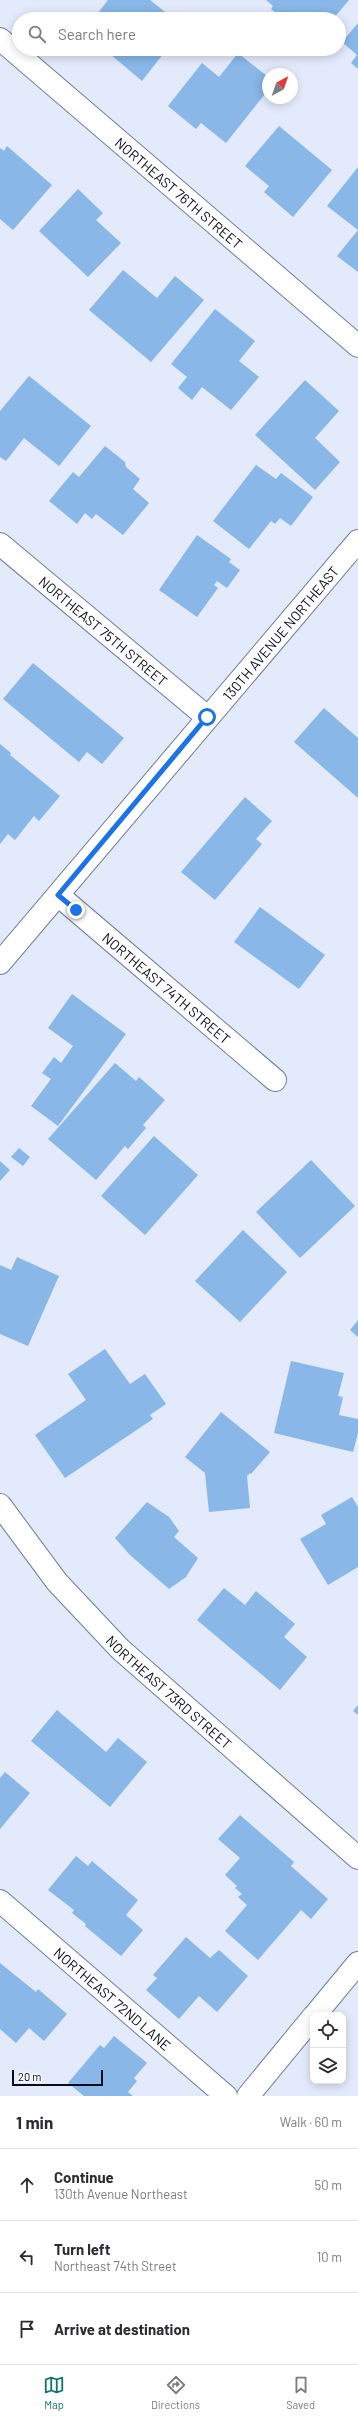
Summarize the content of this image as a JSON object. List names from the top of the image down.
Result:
{
  "streets": {
    "street": [
      "NORTHEAST 76TH STREET",
      "NORTHEAST 75TH STREET",
      "130TH AVENUE NORTHEAST",
      "NORTHEAST 74TH STREET",
      "NORTHEAST 73RD STREET",
      "NORTHEAST 72ND LANE"
    ]
  },
  "crossings": [
    ["NORTHEAST 75TH STREET", "130TH AVENUE NORTHEAST"],
    ["130TH AVENUE NORTHEAST", "NORTHEAST 74TH STREET"]
  ],
  "scale_bar": "20 m",
  "north": "top right",
  "page": {
    "search": "Search here",
    "scale": "20 m",
    "heading": ["1 min", "Walk · 60 m"],
    "list": [
      ["Continue", "130th Avenue Northeast", "50 m"],
      ["Turn left", "Northeast 74th Street", "10 m"],
      "Arrive at destination"
    ],
    "nav": ["Map", "Directions", "Saved"]
  }
}
